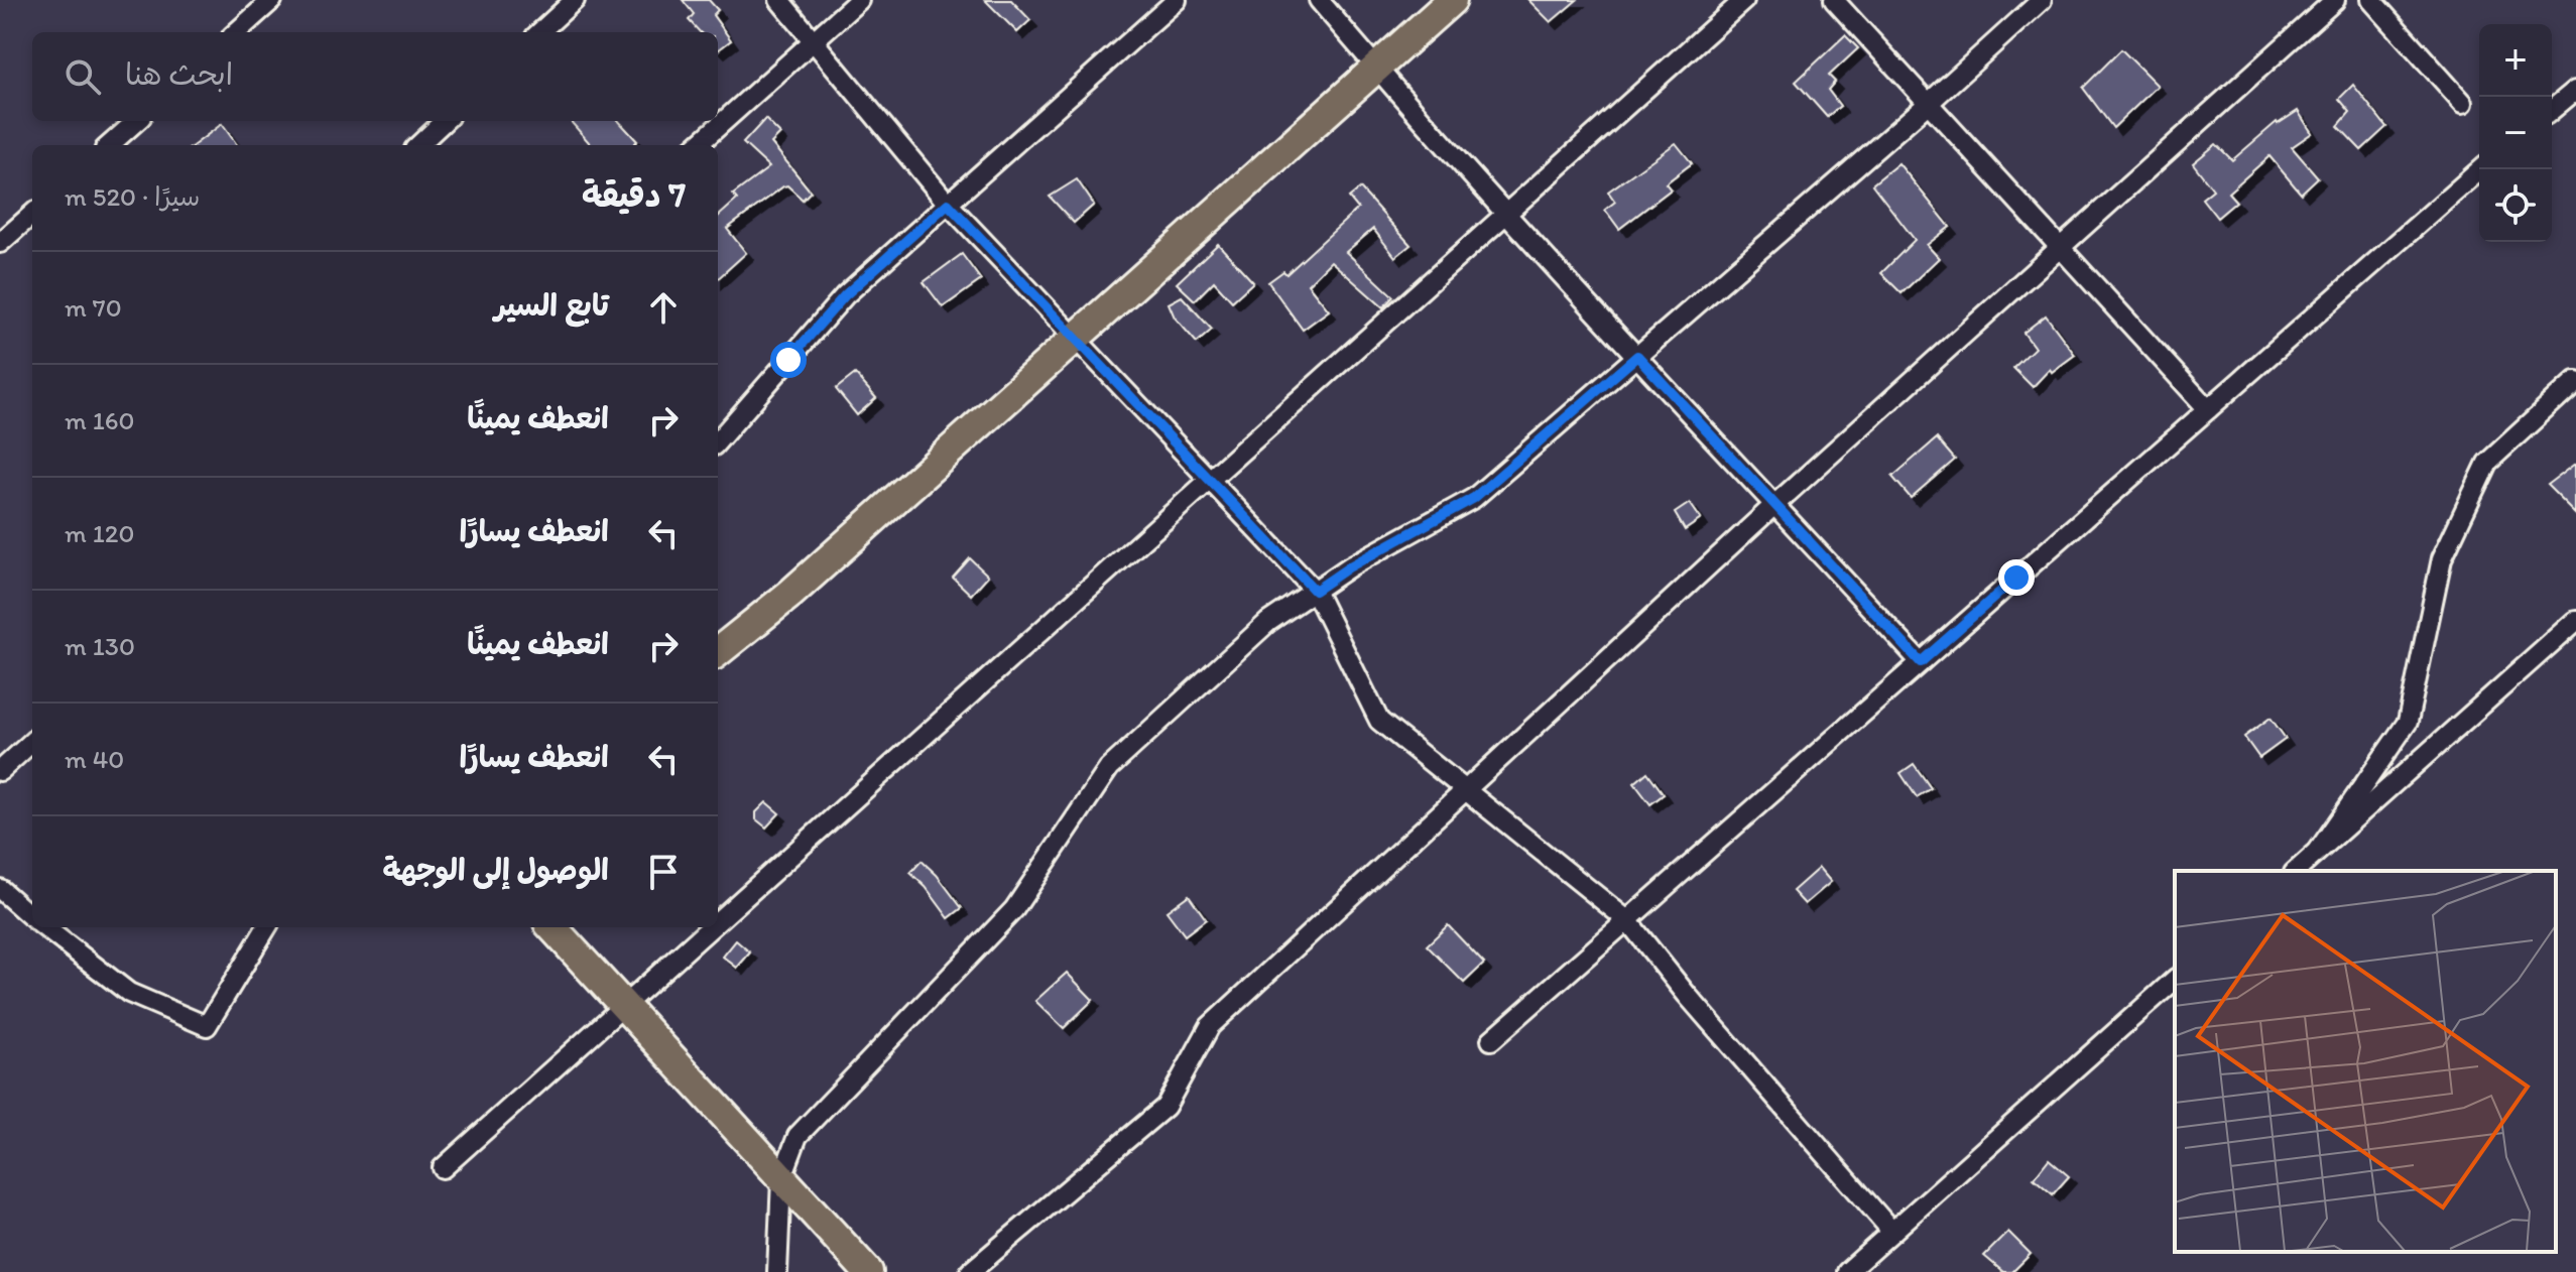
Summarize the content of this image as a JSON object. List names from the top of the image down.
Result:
{
  "page": {
    "map_buttons": ["+", "−"],
    "search": "ابحث هنا",
    "heading": ["7 دقيقة", "سيرًا · 520 m"],
    "list": [
      ["تابع السير", "70 m"],
      ["انعطف يمينًا", "160 m"],
      ["انعطف يسارًا", "120 m"],
      ["انعطف يمينًا", "130 m"],
      ["انعطف يسارًا", "40 m"],
      "الوصول إلى الوجهة"
    ]
  }
}
